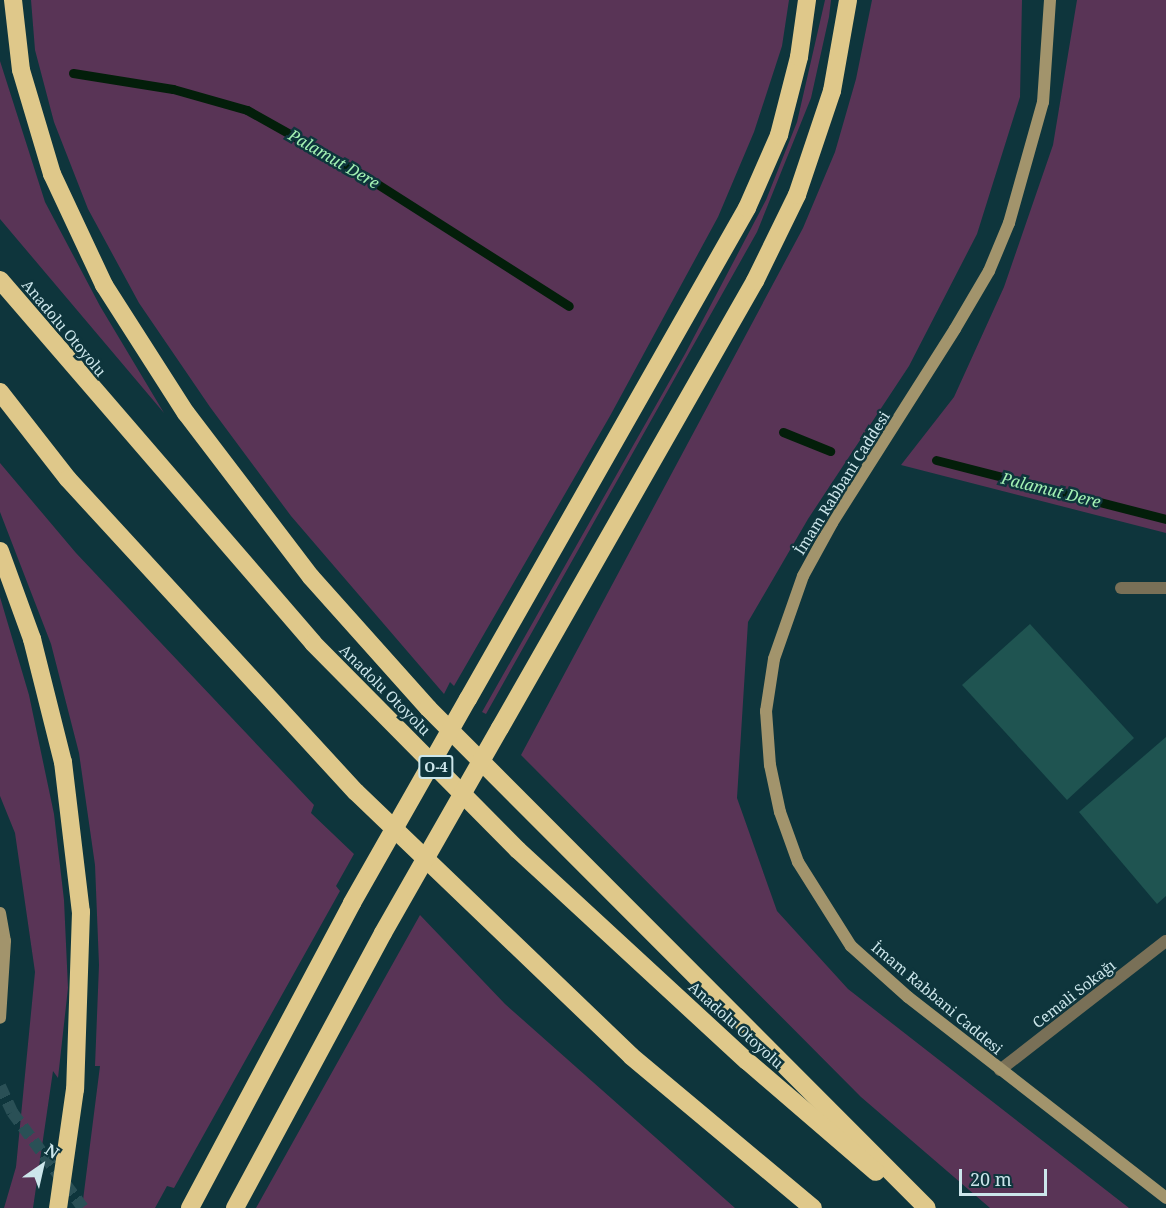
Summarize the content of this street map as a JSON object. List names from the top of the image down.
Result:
{
  "streets": {
    "highway": ["Anadolu Otoyolu", "O-4"],
    "main road": ["İmam Rabbani Caddesi"],
    "lane": ["Cemali Sokağı"]
  },
  "crossings": [
    ["İmam Rabbani Caddesi", "Cemali Sokağı"]
  ],
  "water": ["Palamut Dere"],
  "scale_bar": "20 m",
  "north": "top right"
}
